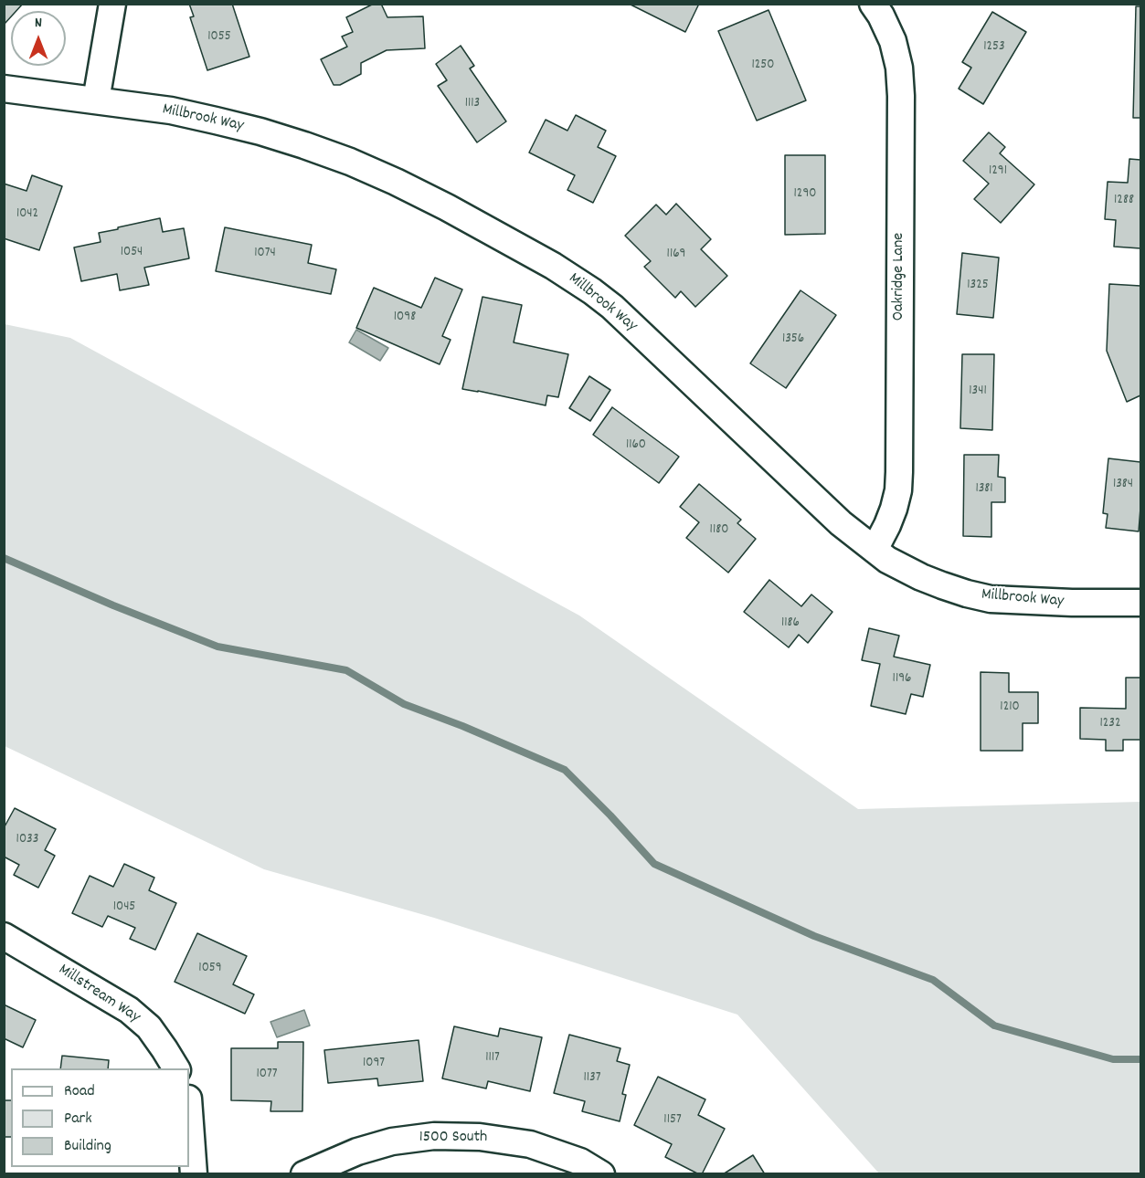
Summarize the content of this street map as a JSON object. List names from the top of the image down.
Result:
{
  "streets": {
    "street": [
      "Millbrook Way",
      "Oakridge Lane",
      "Millstream Way",
      "1500 South"
    ]
  },
  "crossings": [
    ["Millbrook Way", "Oakridge Lane"]
  ],
  "house_numbers": [
    "1055",
    "1253",
    "1250",
    "1113",
    "1291",
    "1290",
    "1288",
    "1042",
    "1054",
    "1074",
    "1169",
    "1325",
    "1098",
    "1356",
    "1341",
    "1160",
    "1384",
    "1381",
    "1180",
    "1186",
    "1196",
    "1210",
    "1232",
    "1033",
    "1045",
    "1059",
    "1117",
    "1097",
    "1077",
    "1137",
    "1157"
  ],
  "legend": ["Road", "Park", "Building"],
  "north": "top"
}
